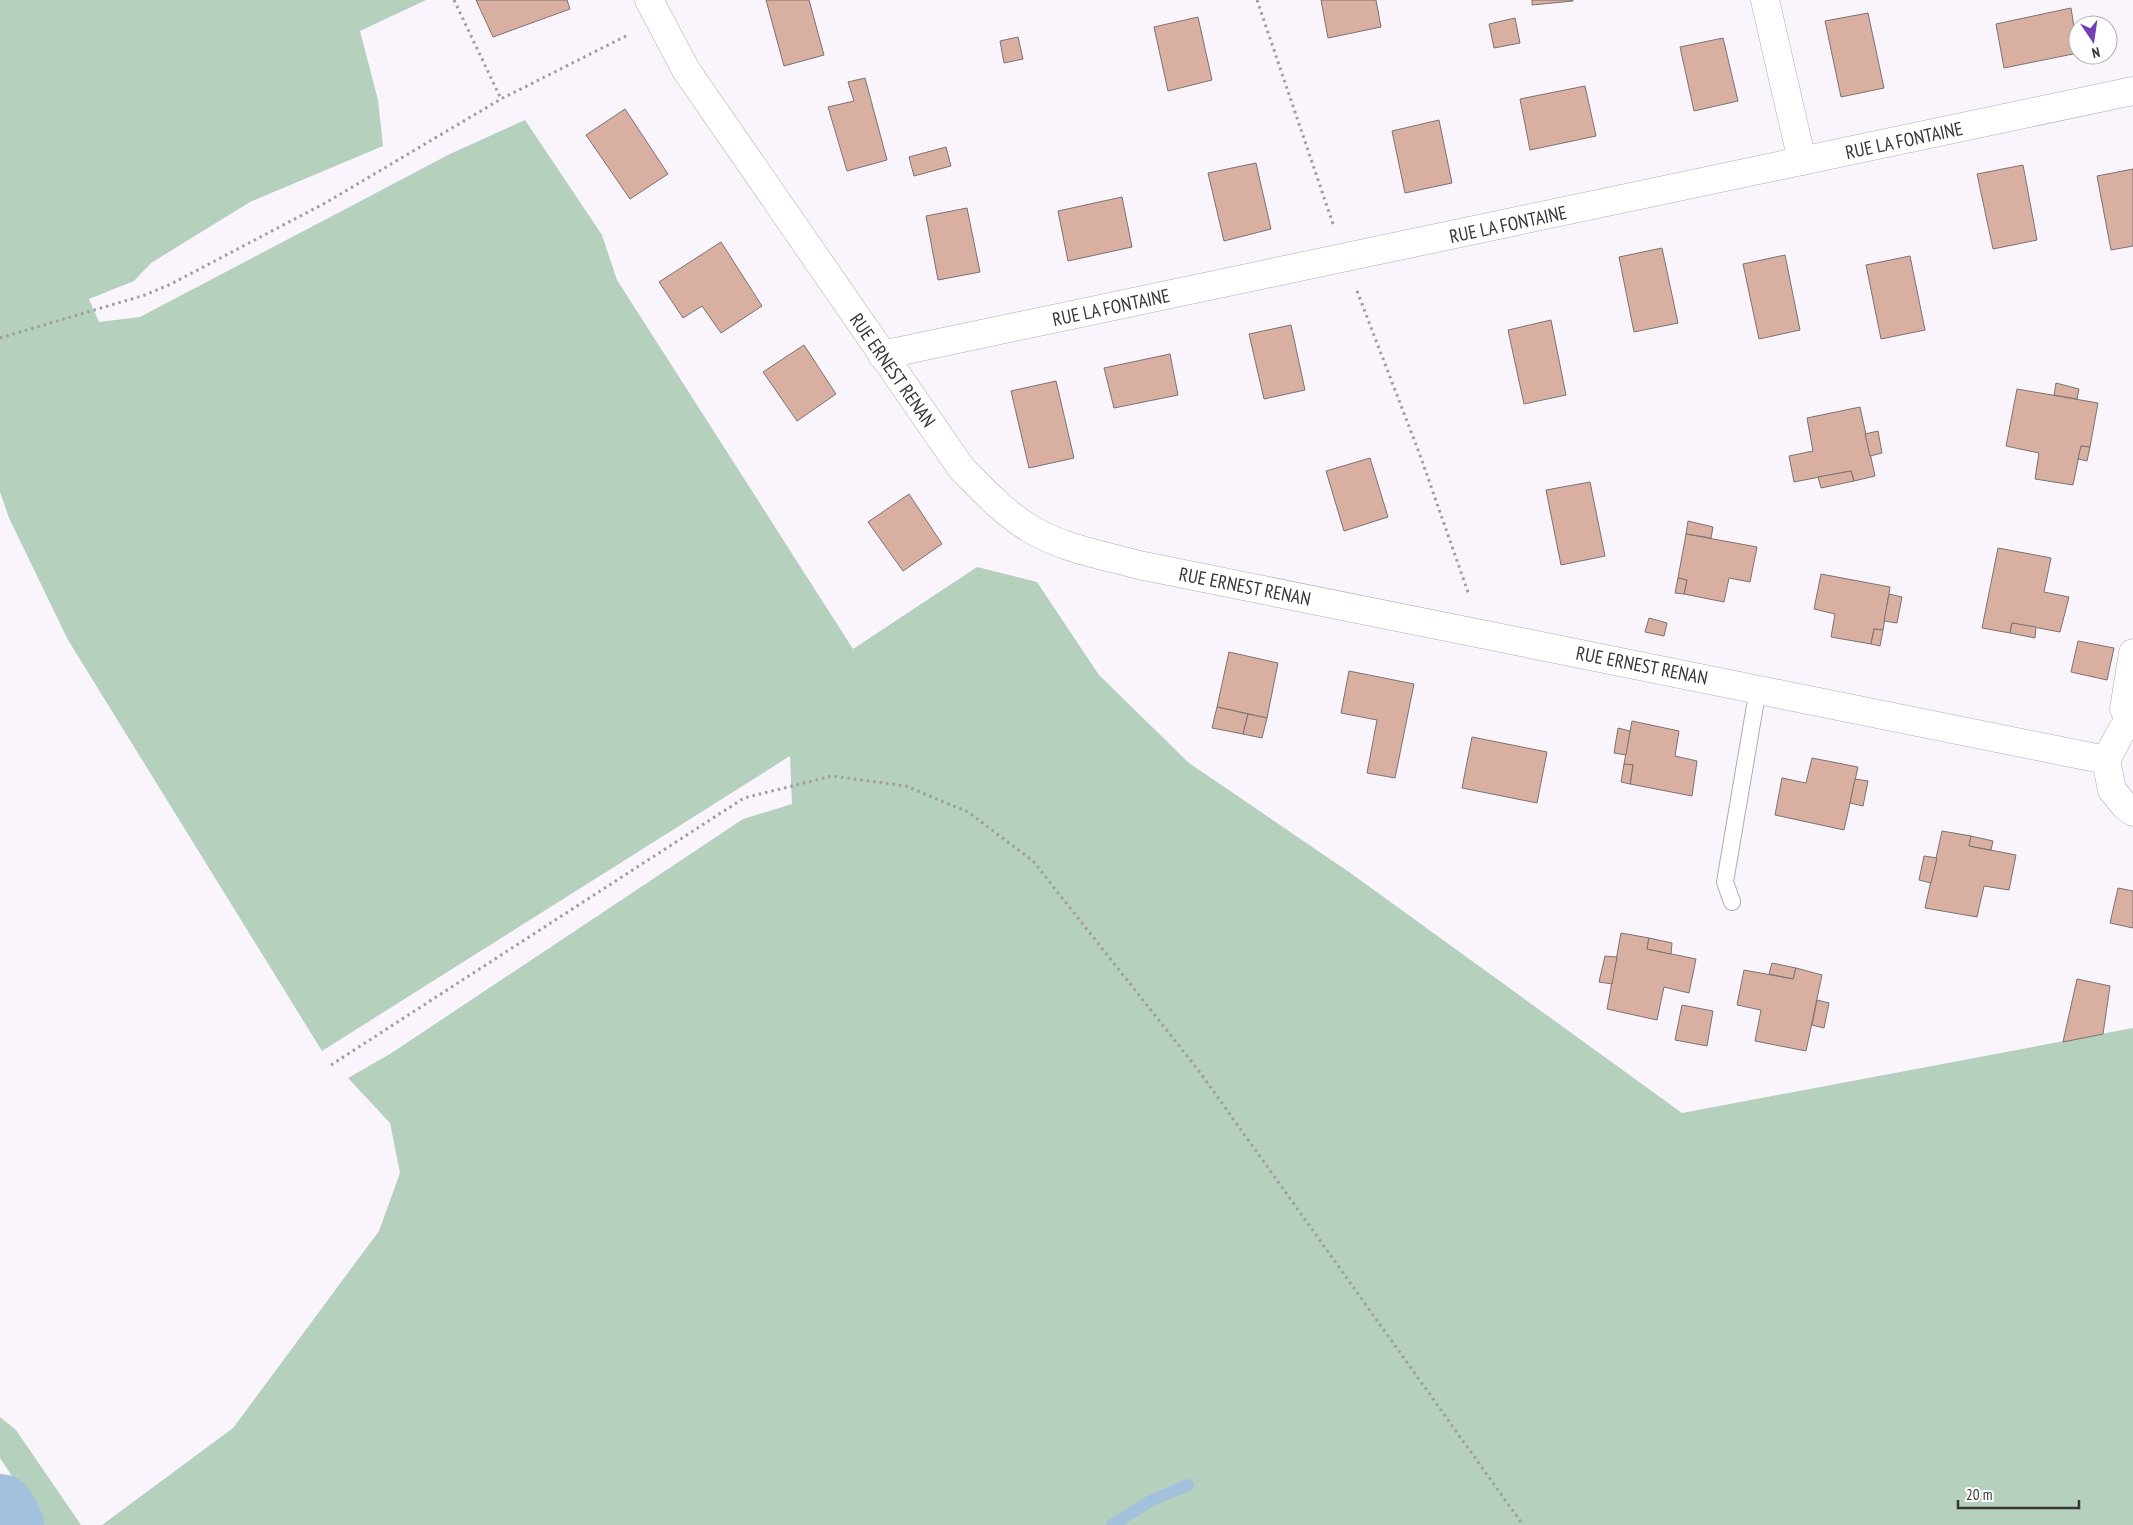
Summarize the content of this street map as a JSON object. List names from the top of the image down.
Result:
{
  "streets": {
    "street": ["RUE LA FONTAINE", "RUE ERNEST RENAN"]
  },
  "crossings": [
    ["RUE LA FONTAINE", "RUE ERNEST RENAN"]
  ],
  "scale_bar": "20 m",
  "north": "bottom"
}
